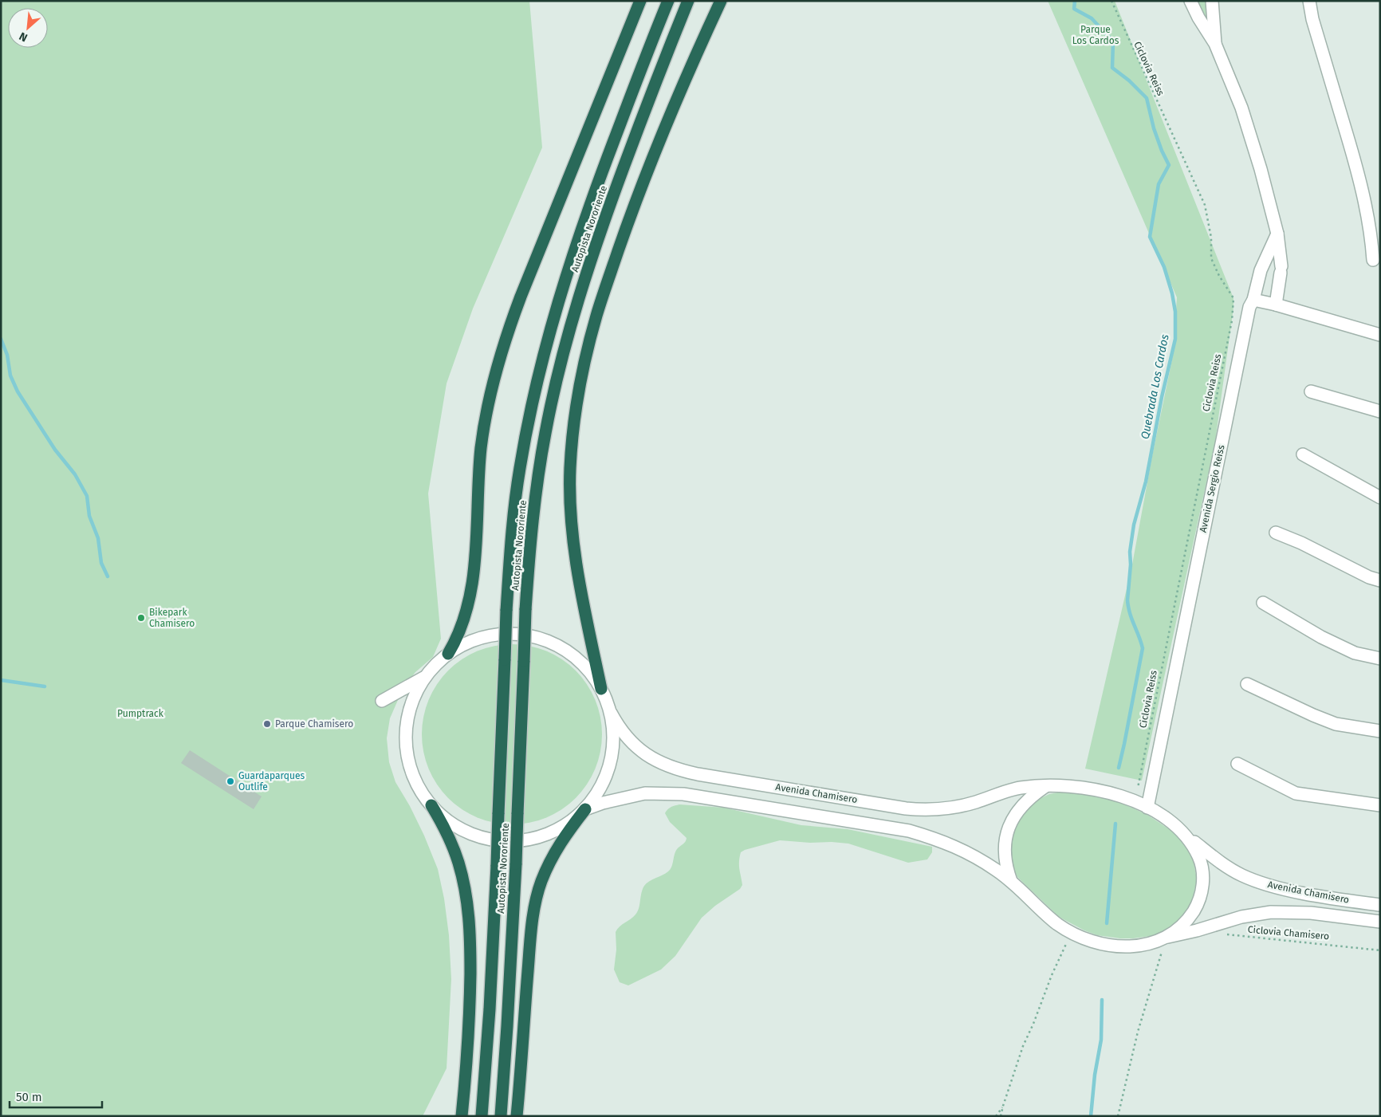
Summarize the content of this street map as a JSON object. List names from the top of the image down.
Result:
{
  "streets": {
    "highway": ["Autopista Nororiente"],
    "street": ["Avenida Sergio Reiss", "Avenida Chamisero"],
    "path": ["Ciclovia Reiss", "Ciclovia Chamisero"]
  },
  "crossings": [
    ["Avenida Sergio Reiss", "Avenida Chamisero"]
  ],
  "water": ["Quebrada Los Cardos"],
  "parks": ["Parque Los Cardos", "Pumptrack"],
  "places": ["Bikepark Chamisero", "Parque Chamisero", "Guardaparques Outlife"],
  "scale_bar": "50 m",
  "north": "bottom left"
}
